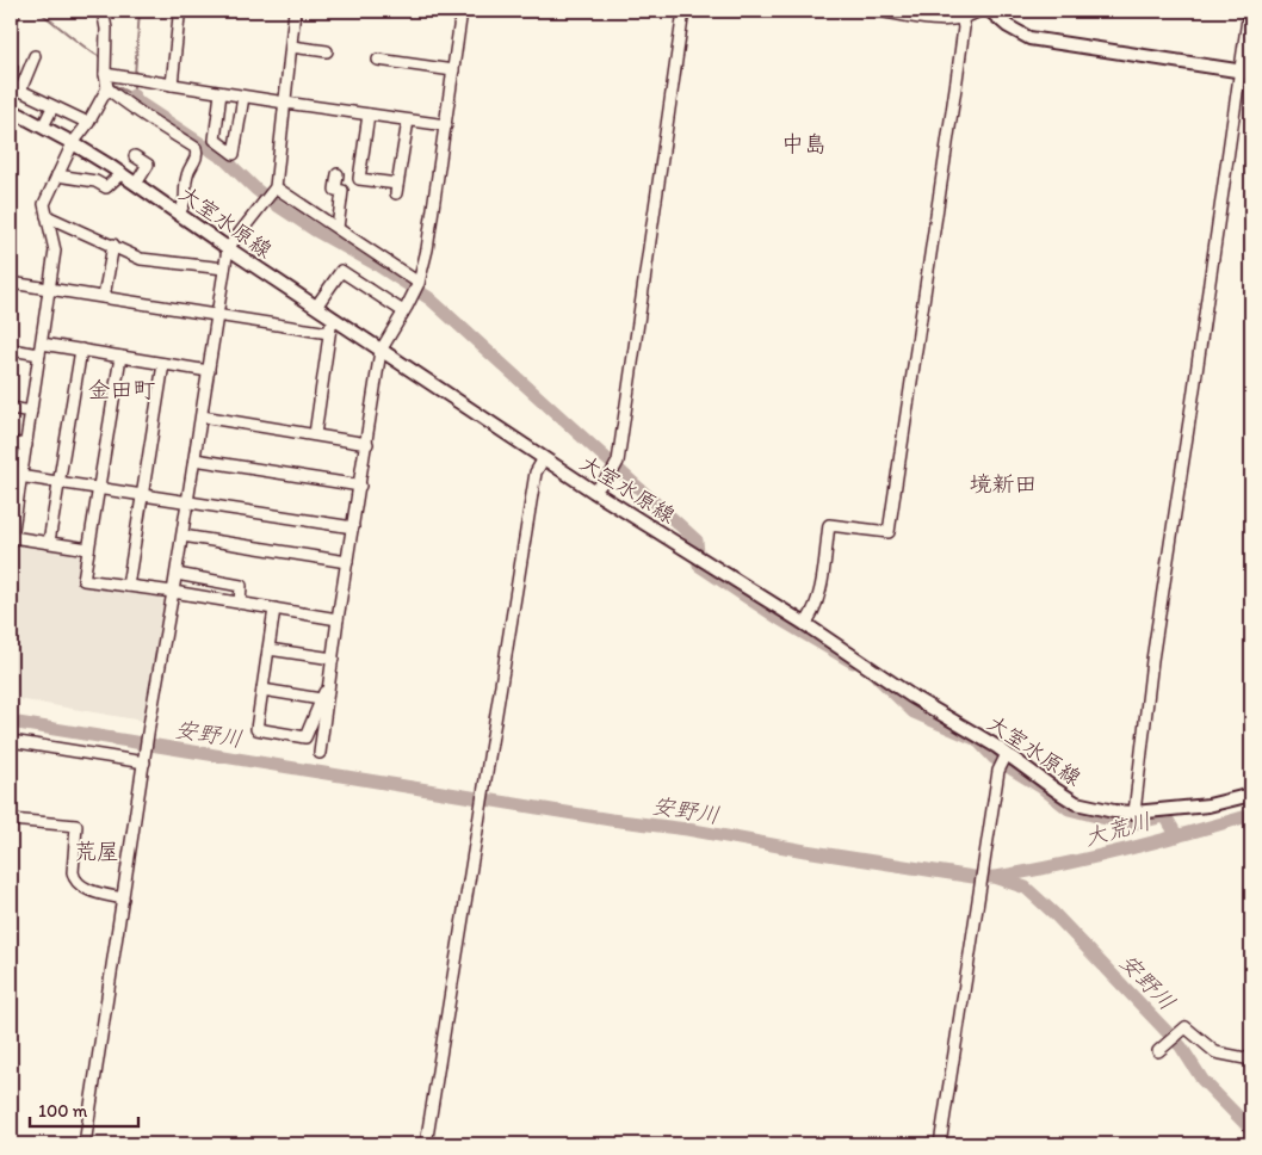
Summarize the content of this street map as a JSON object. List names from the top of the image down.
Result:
{
  "streets": {
    "main road": ["大室水原線"]
  },
  "districts": [
    "中島",
    "金田町",
    "境新田",
    "荒屋"
  ],
  "water": ["安野川", "大荒川"],
  "scale_bar": "100 m"
}
